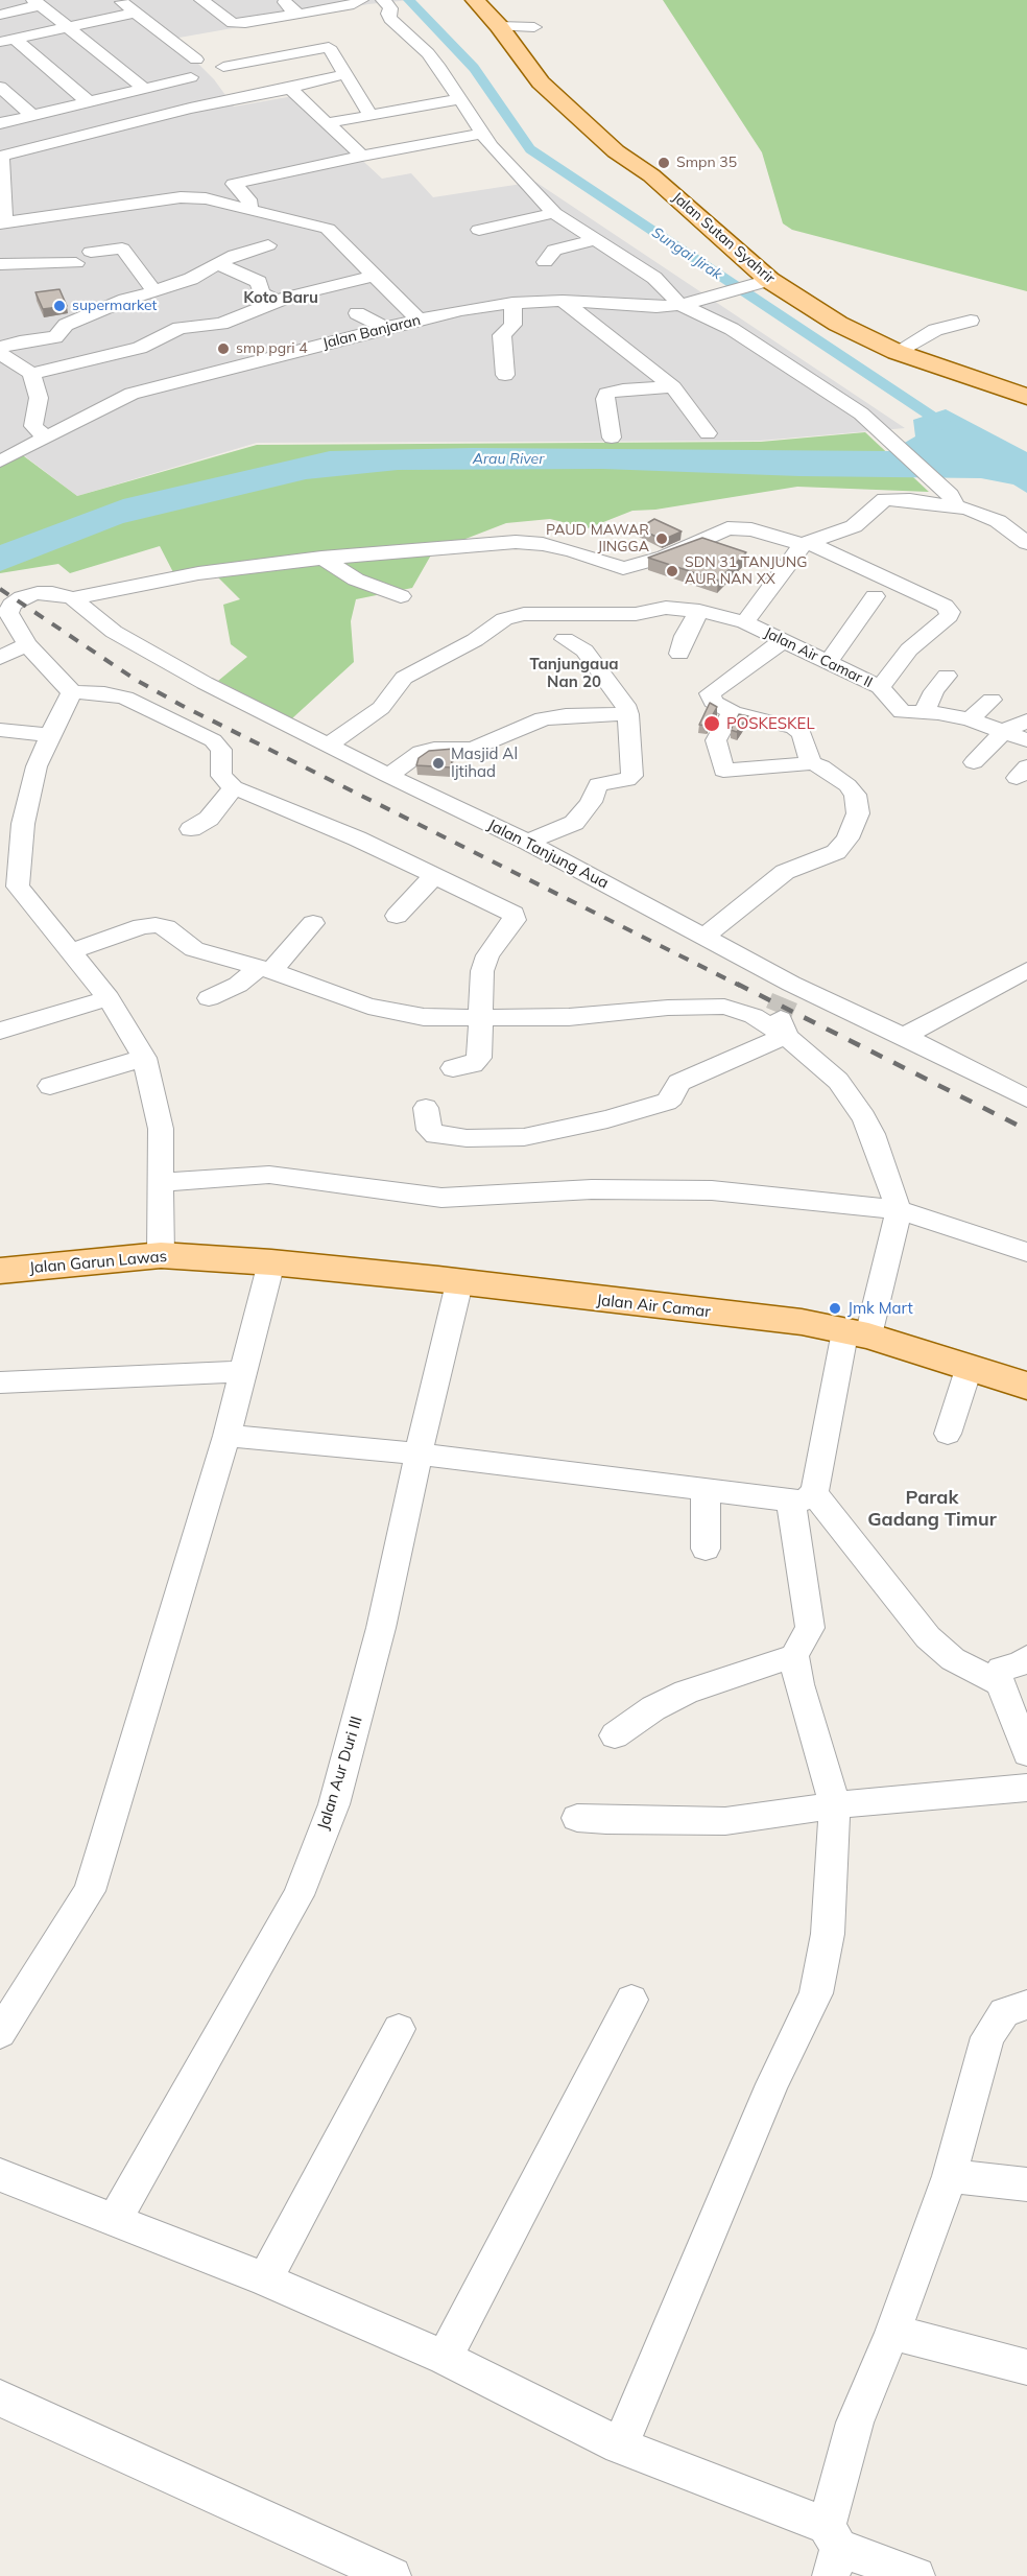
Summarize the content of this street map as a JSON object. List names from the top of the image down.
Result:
{
  "streets": {
    "main road": ["Jalan Sutan Syahrir", "Jalan Garun Lawas", "Jalan Air Camar"],
    "street": [
      "Jalan Banjaran",
      "Jalan Air Camar II",
      "Jalan Tanjung Aua",
      "Jalan Aur Duri III"
    ]
  },
  "crossings": [
    ["Jalan Sutan Syahrir", "Jalan Banjaran"],
    ["Jalan Air Camar II", "Jalan Tanjung Aua"],
    ["Jalan Garun Lawas", "Jalan Air Camar"],
    ["Jalan Air Camar", "Jalan Aur Duri III"]
  ],
  "districts": ["Koto Baru", "Tanjungaua Nan 20", "Parak Gadang Timur"],
  "water": ["Sungai Jirak", "Arau River"],
  "places": [
    "Smpn 35",
    "supermarket",
    "smp pgri 4",
    "PAUD MAWAR JINGGA",
    "SDN 31 TANJUNG AUR NAN XX",
    "POSKESKEL",
    "Masjid Al Ijtihad",
    "Jmk Mart"
  ]
}
